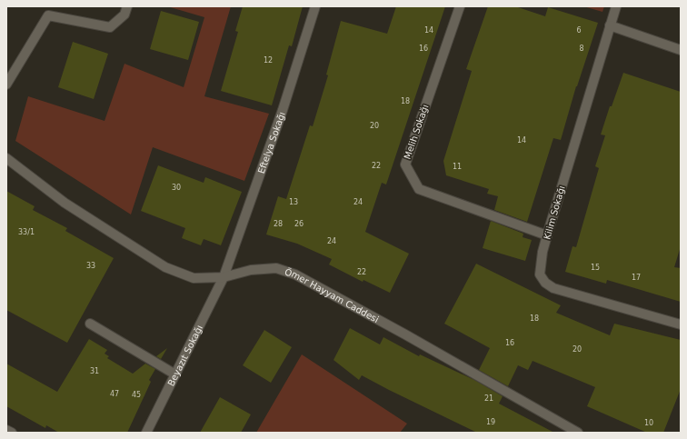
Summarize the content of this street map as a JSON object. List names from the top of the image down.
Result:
{
  "streets": {
    "street": [
      "Melih Sokağı",
      "Eftelya Sokağı",
      "Kilim Sokağı",
      "Ömer Hayyam Caddesi",
      "Beyazıt Sokağı"
    ]
  },
  "crossings": [
    ["Melih Sokağı", "Kilim Sokağı"],
    ["Eftelya Sokağı", "Ömer Hayyam Caddesi"],
    ["Eftelya Sokağı", "Beyazıt Sokağı"],
    ["Ömer Hayyam Caddesi", "Beyazıt Sokağı"]
  ],
  "house_numbers": [
    "14",
    "6",
    "16",
    "8",
    "12",
    "18",
    "20",
    "14",
    "22",
    "11",
    "30",
    "13",
    "24",
    "28",
    "26",
    "33/1",
    "24",
    "33",
    "15",
    "22",
    "17",
    "18",
    "16",
    "20",
    "31",
    "47",
    "45",
    "21",
    "19",
    "10"
  ]
}
